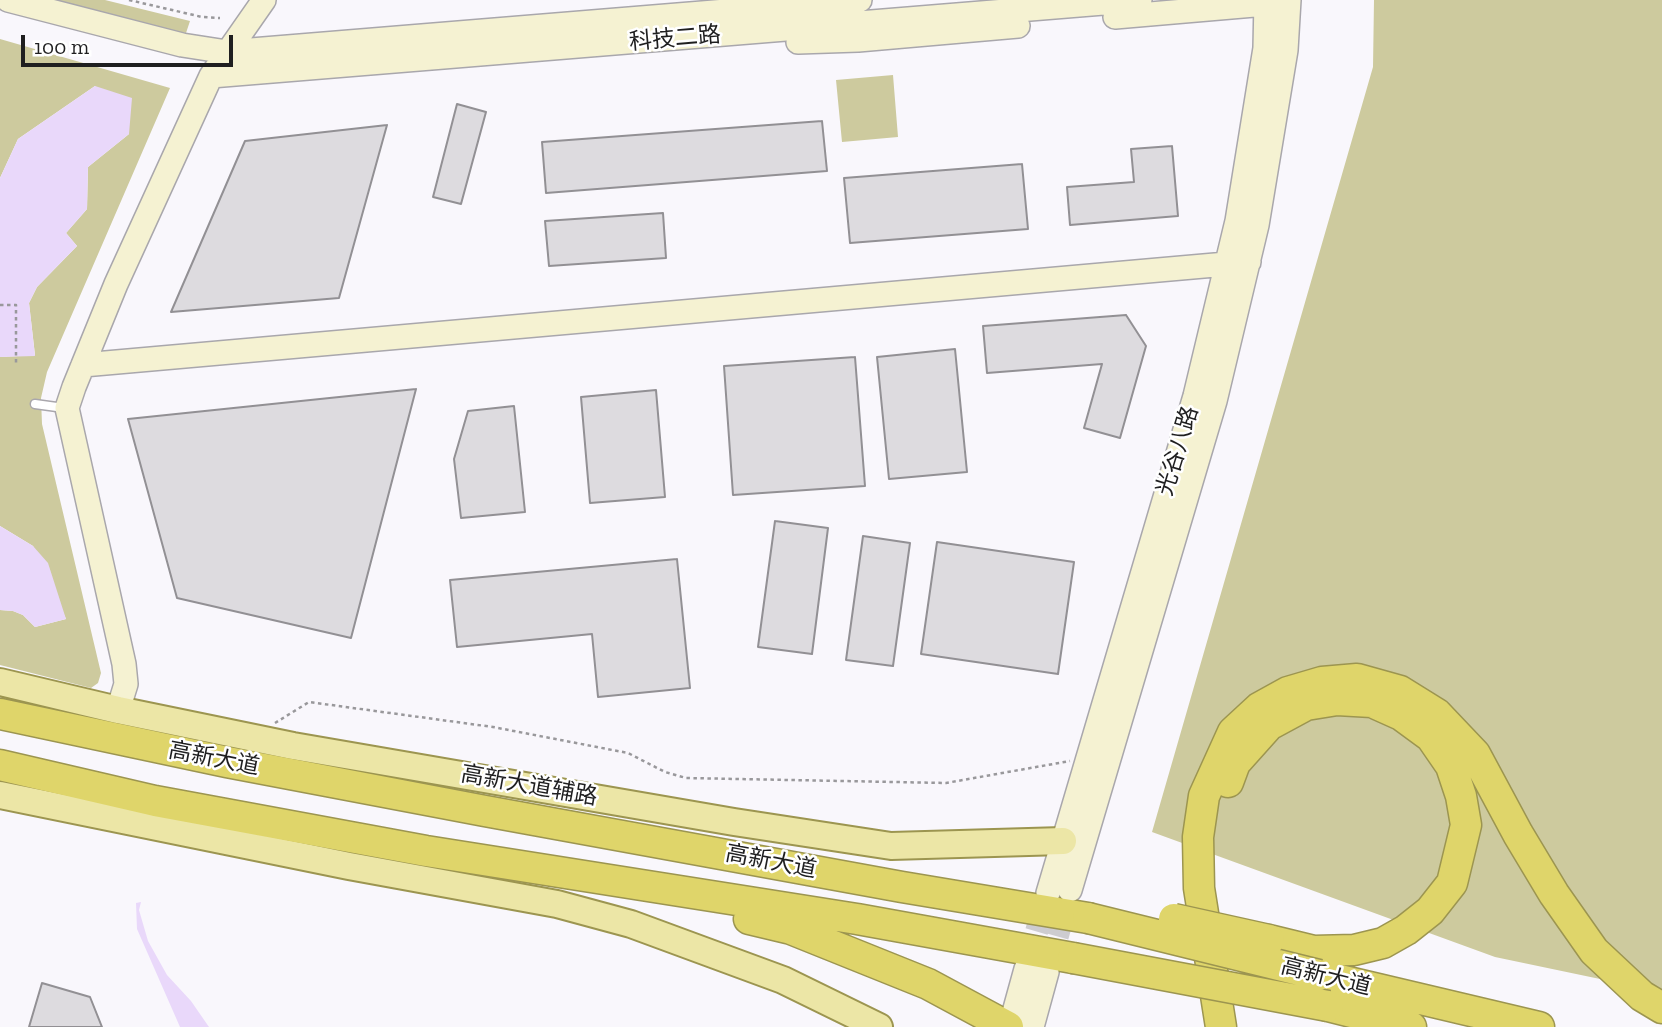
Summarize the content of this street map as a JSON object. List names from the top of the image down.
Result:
{
  "streets": {
    "highway": ["高新大道"],
    "main road": ["高新大道辅路"],
    "street": ["科技二路", "光谷八路"]
  },
  "crossings": [
    ["光谷八路", "高新大道"],
    ["光谷八路", "高新大道辅路"]
  ],
  "scale_bar": "100 m"
}
